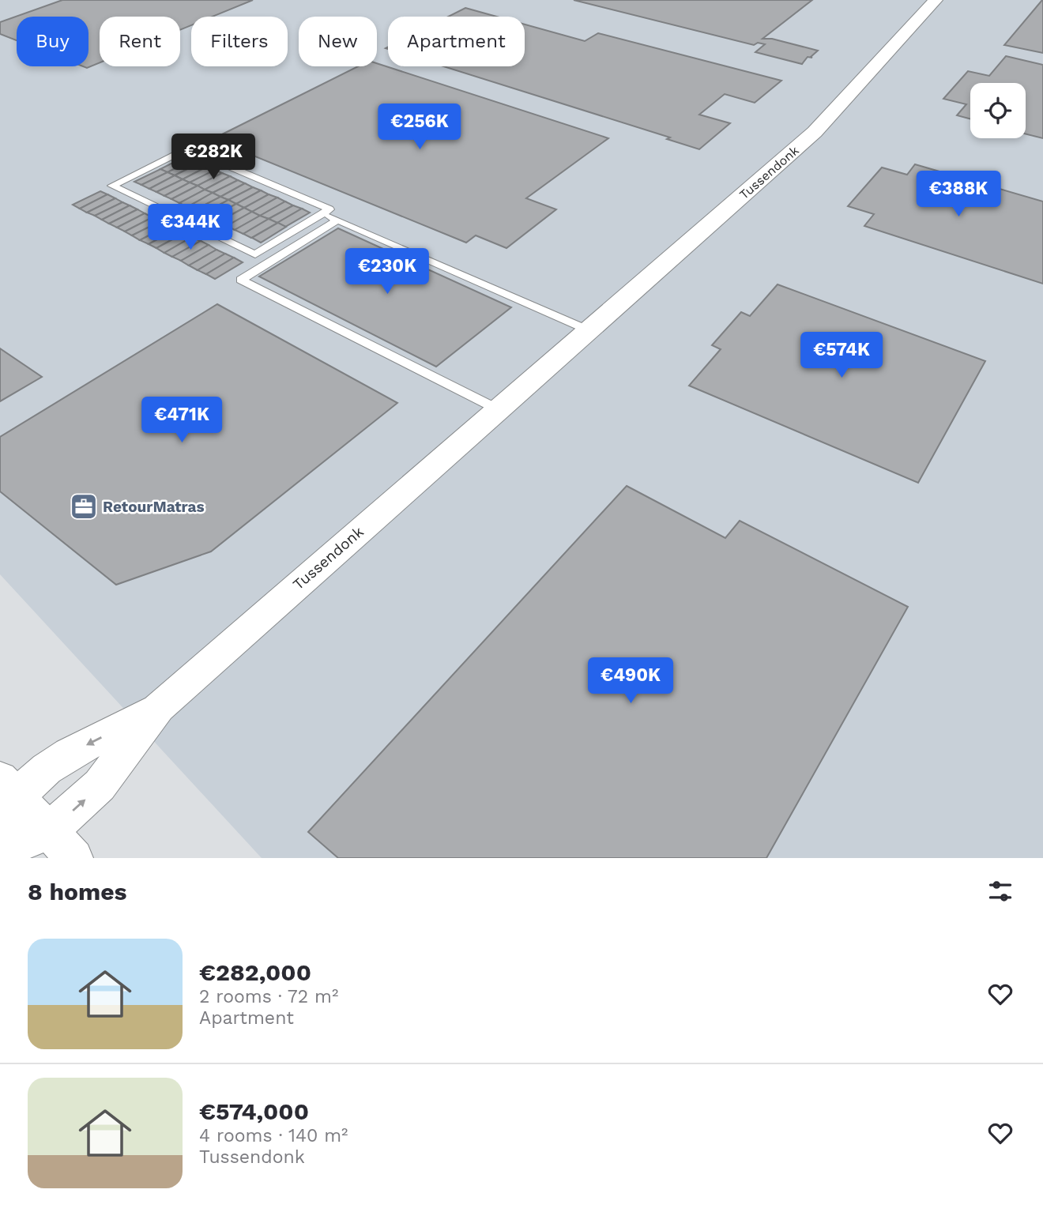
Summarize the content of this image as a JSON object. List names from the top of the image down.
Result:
{
  "streets": {
    "street": ["Tussendonk"]
  },
  "places": {
    "office": ["RetourMatras"]
  },
  "page": {
    "chip": [
      "Buy",
      "Rent",
      "Filters",
      "New",
      "Apartment"
    ],
    "price": [
      "€256K",
      "€282K",
      "€388K",
      "€344K",
      "€230K",
      "€574K",
      "€471K",
      "€490K"
    ],
    "heading": "8 homes",
    "list": [
      {
        "name": "€282,000",
        "note": "2 rooms · 72 m² · Apartment"
      },
      {
        "name": "€574,000",
        "note": "4 rooms · 140 m² · Tussendonk"
      }
    ]
  }
}
